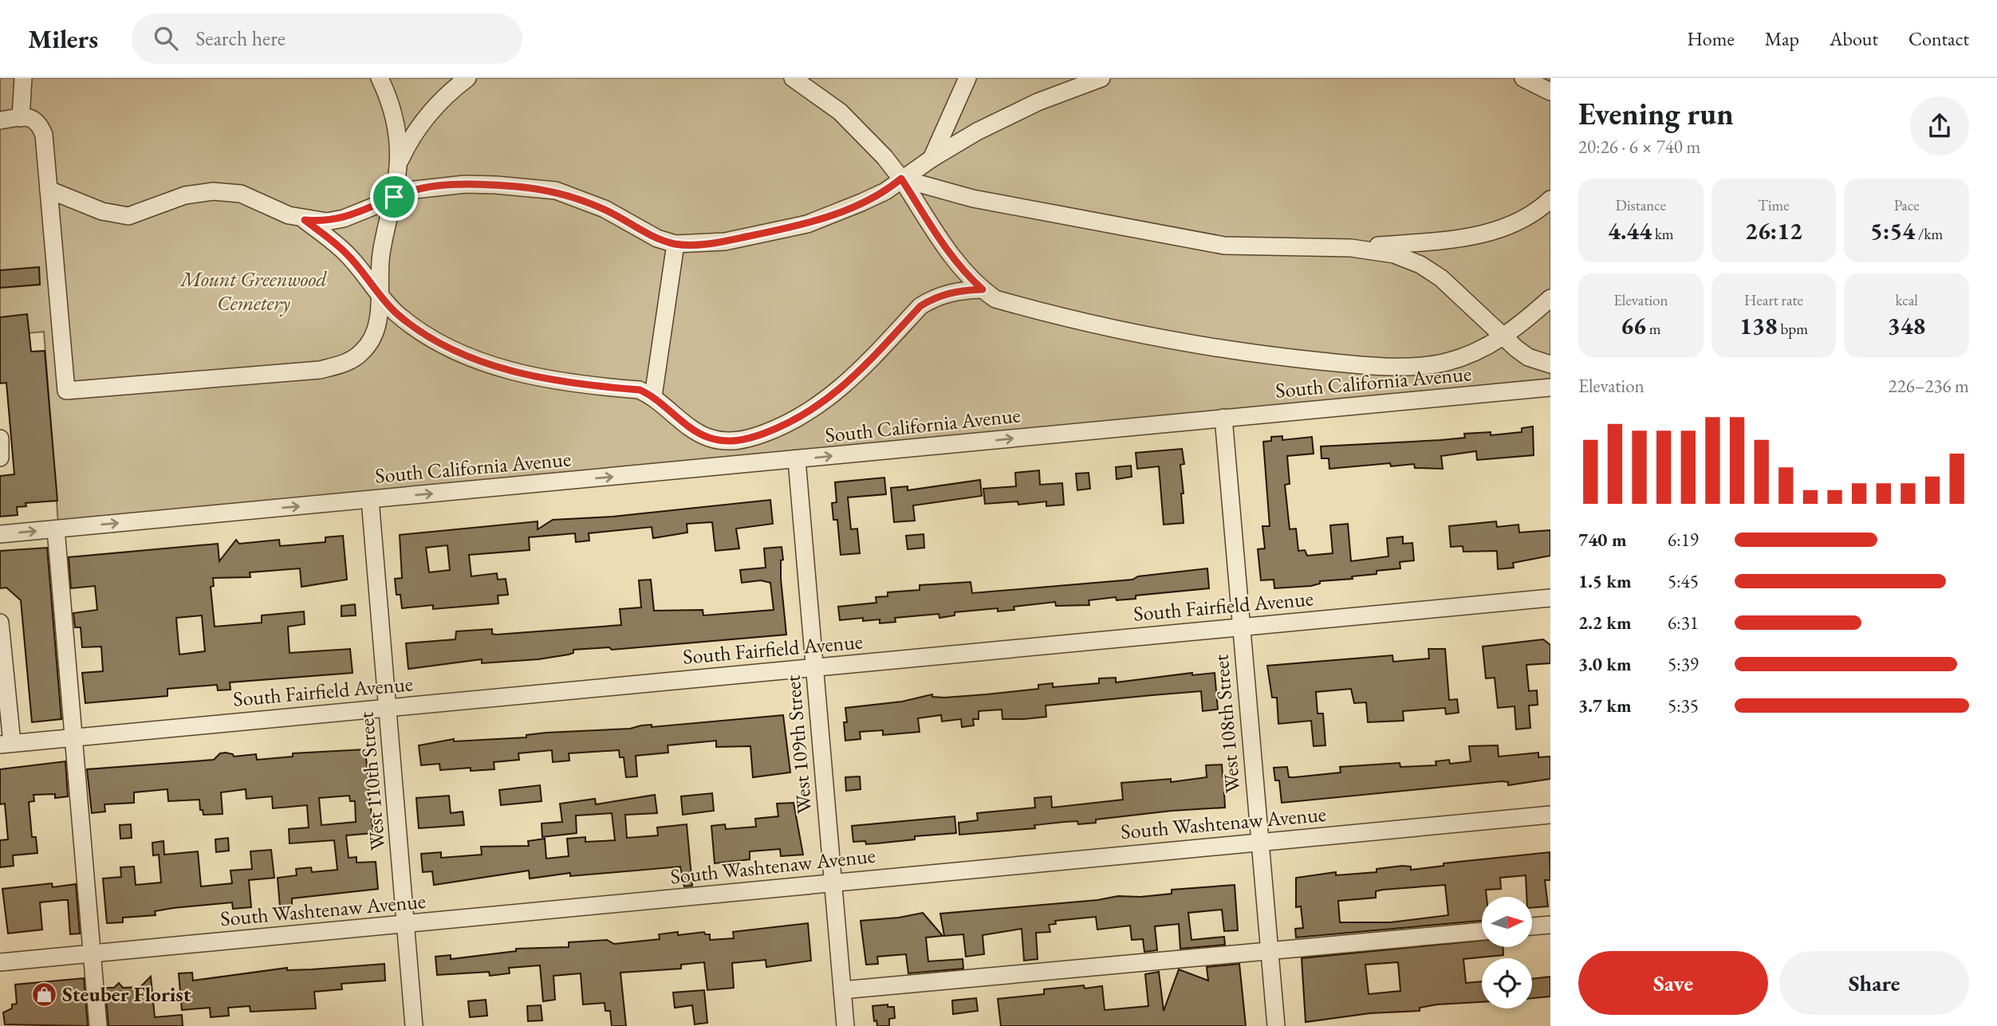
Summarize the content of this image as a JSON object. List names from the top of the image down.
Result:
{
  "streets": {
    "street": [
      "South California Avenue",
      "South Fairfield Avenue",
      "West 108th Street",
      "West 109th Street",
      "West 110th Street",
      "South Washtenaw Avenue"
    ]
  },
  "crossings": [
    ["South California Avenue", "West 108th Street"],
    ["South California Avenue", "West 109th Street"],
    ["South California Avenue", "West 110th Street"],
    ["South Fairfield Avenue", "West 108th Street"],
    ["South Fairfield Avenue", "West 109th Street"],
    ["South Fairfield Avenue", "West 110th Street"],
    ["West 108th Street", "South Washtenaw Avenue"],
    ["West 109th Street", "South Washtenaw Avenue"],
    ["West 110th Street", "South Washtenaw Avenue"]
  ],
  "one_way": ["South California Avenue"],
  "parks": ["Mount Greenwood Cemetery"],
  "places": {
    "shop": ["Steuber Florist"]
  },
  "north": "right",
  "page": {
    "header": "Milers",
    "search": "Search here",
    "nav": [
      "Home",
      "Map",
      "About",
      "Contact"
    ],
    "heading": ["Evening run", "20:26 · 6 × 740 m"],
    "stats": [
      ["Distance", "4.44 km"],
      ["Time", "26:12"],
      ["Pace", "5:54 /km"],
      ["Elevation", "66 m"],
      ["Heart rate", "138 bpm"],
      ["kcal", "348"]
    ],
    "chart": ["Elevation", "226–236 m"],
    "list": [
      {
        "name": "740 m",
        "note": "6:19"
      },
      {
        "name": "1.5 km",
        "note": "5:45"
      },
      {
        "name": "2.2 km",
        "note": "6:31"
      },
      {
        "name": "3.0 km",
        "note": "5:39"
      },
      {
        "name": "3.7 km",
        "note": "5:35"
      }
    ],
    "buttons": ["Save", "Share"]
  }
}
